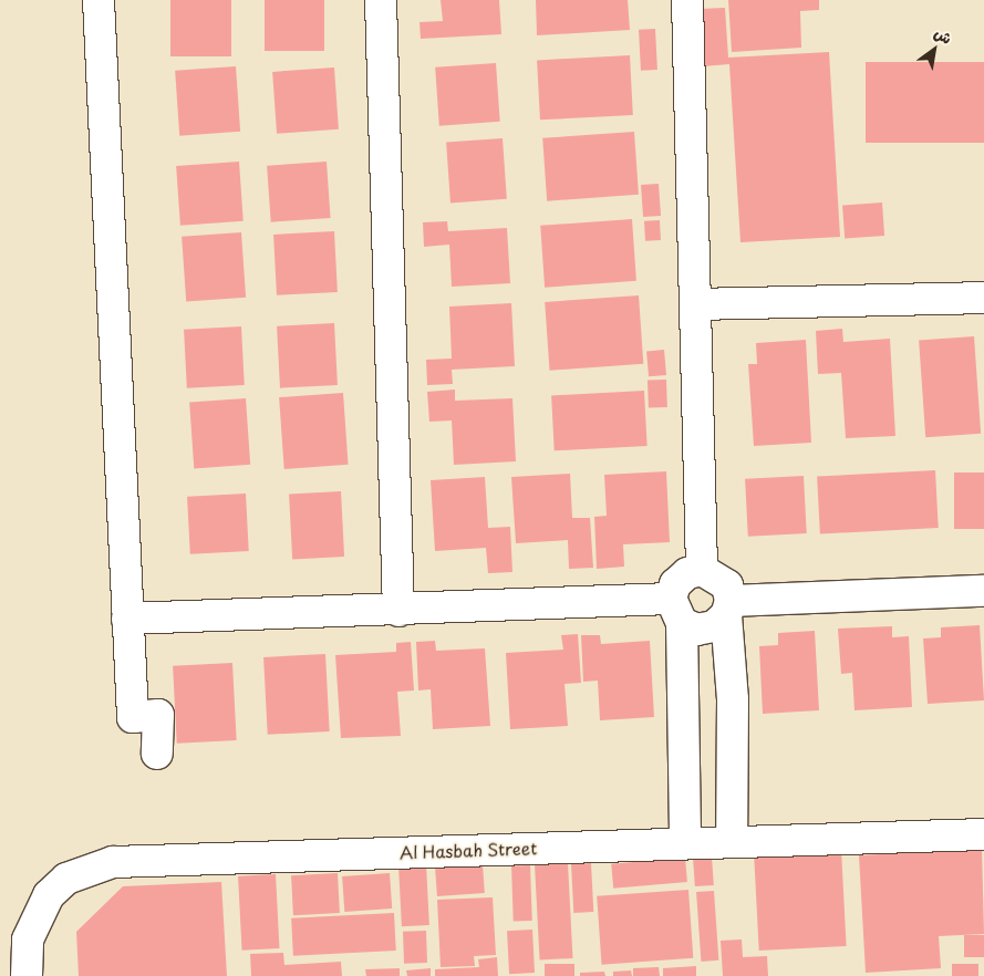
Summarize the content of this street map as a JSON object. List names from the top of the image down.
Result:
{
  "streets": {
    "street": ["Al Hasbah Street"]
  },
  "north": "top right"
}
